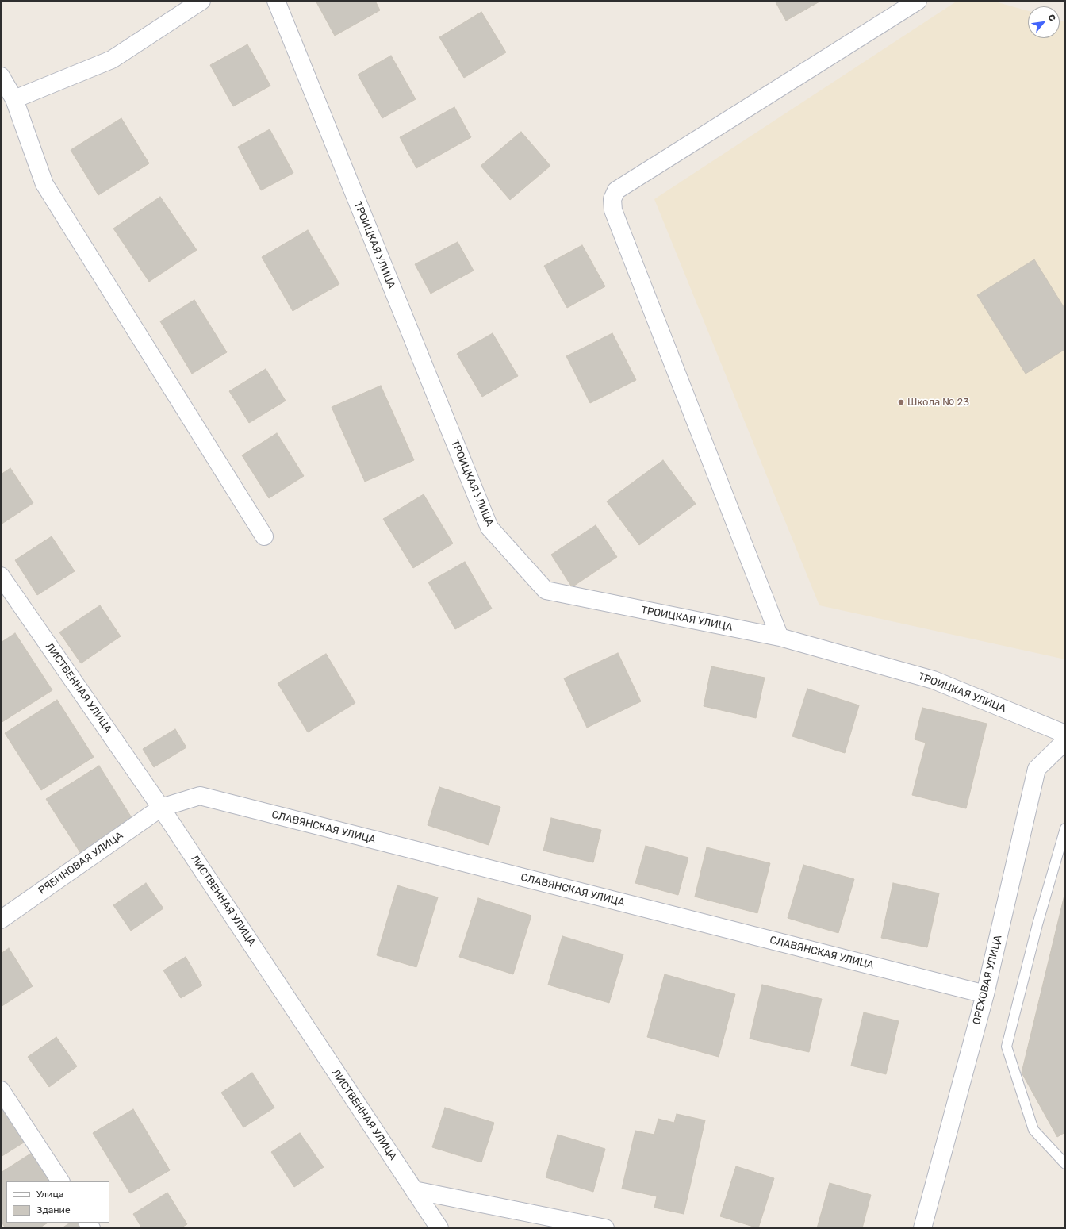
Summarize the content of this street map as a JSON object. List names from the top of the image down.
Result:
{
  "streets": {
    "street": [
      "ТРОИЦКАЯ УЛИЦА",
      "ЛИСТВЕННАЯ УЛИЦА",
      "СЛАВЯНСКАЯ УЛИЦА",
      "РЯБИНОВАЯ УЛИЦА",
      "ОРЕХОВАЯ УЛИЦА"
    ]
  },
  "crossings": [
    ["ЛИСТВЕННАЯ УЛИЦА", "СЛАВЯНСКАЯ УЛИЦА"],
    ["ЛИСТВЕННАЯ УЛИЦА", "РЯБИНОВАЯ УЛИЦА"],
    ["СЛАВЯНСКАЯ УЛИЦА", "РЯБИНОВАЯ УЛИЦА"],
    ["СЛАВЯНСКАЯ УЛИЦА", "ОРЕХОВАЯ УЛИЦА"]
  ],
  "places": ["Школа № 23"],
  "legend": ["Улица", "Здание"],
  "north": "top right"
}
